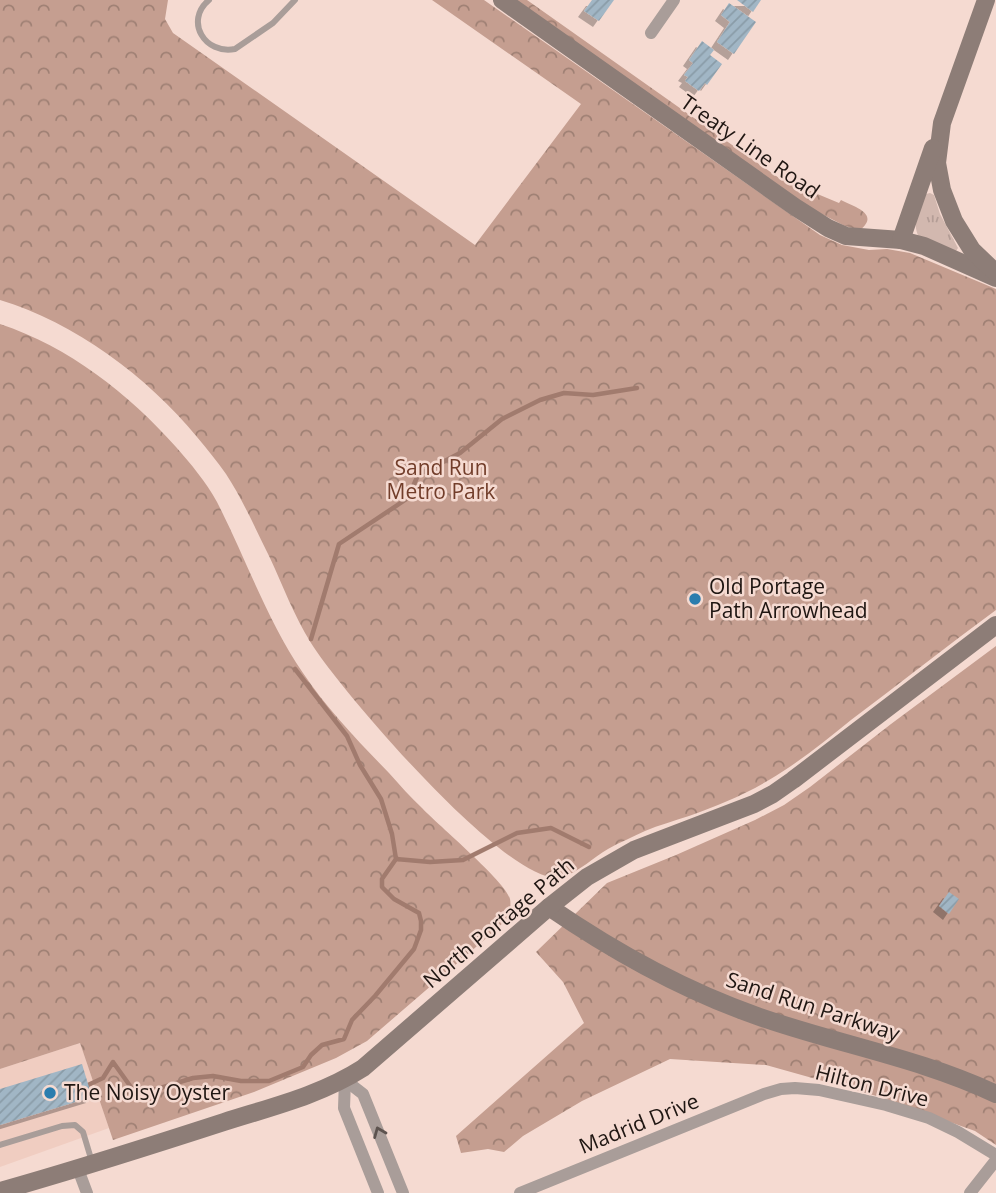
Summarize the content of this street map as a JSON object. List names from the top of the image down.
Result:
{
  "streets": {
    "main road": ["Treaty Line Road", "North Portage Path", "Sand Run Parkway"],
    "street": ["Hilton Drive", "Madrid Drive"]
  },
  "crossings": [
    ["North Portage Path", "Sand Run Parkway"],
    ["Hilton Drive", "Madrid Drive"]
  ],
  "parks": ["Sand Run Metro Park"],
  "places": ["Old Portage Path Arrowhead", "The Noisy Oyster"]
}
